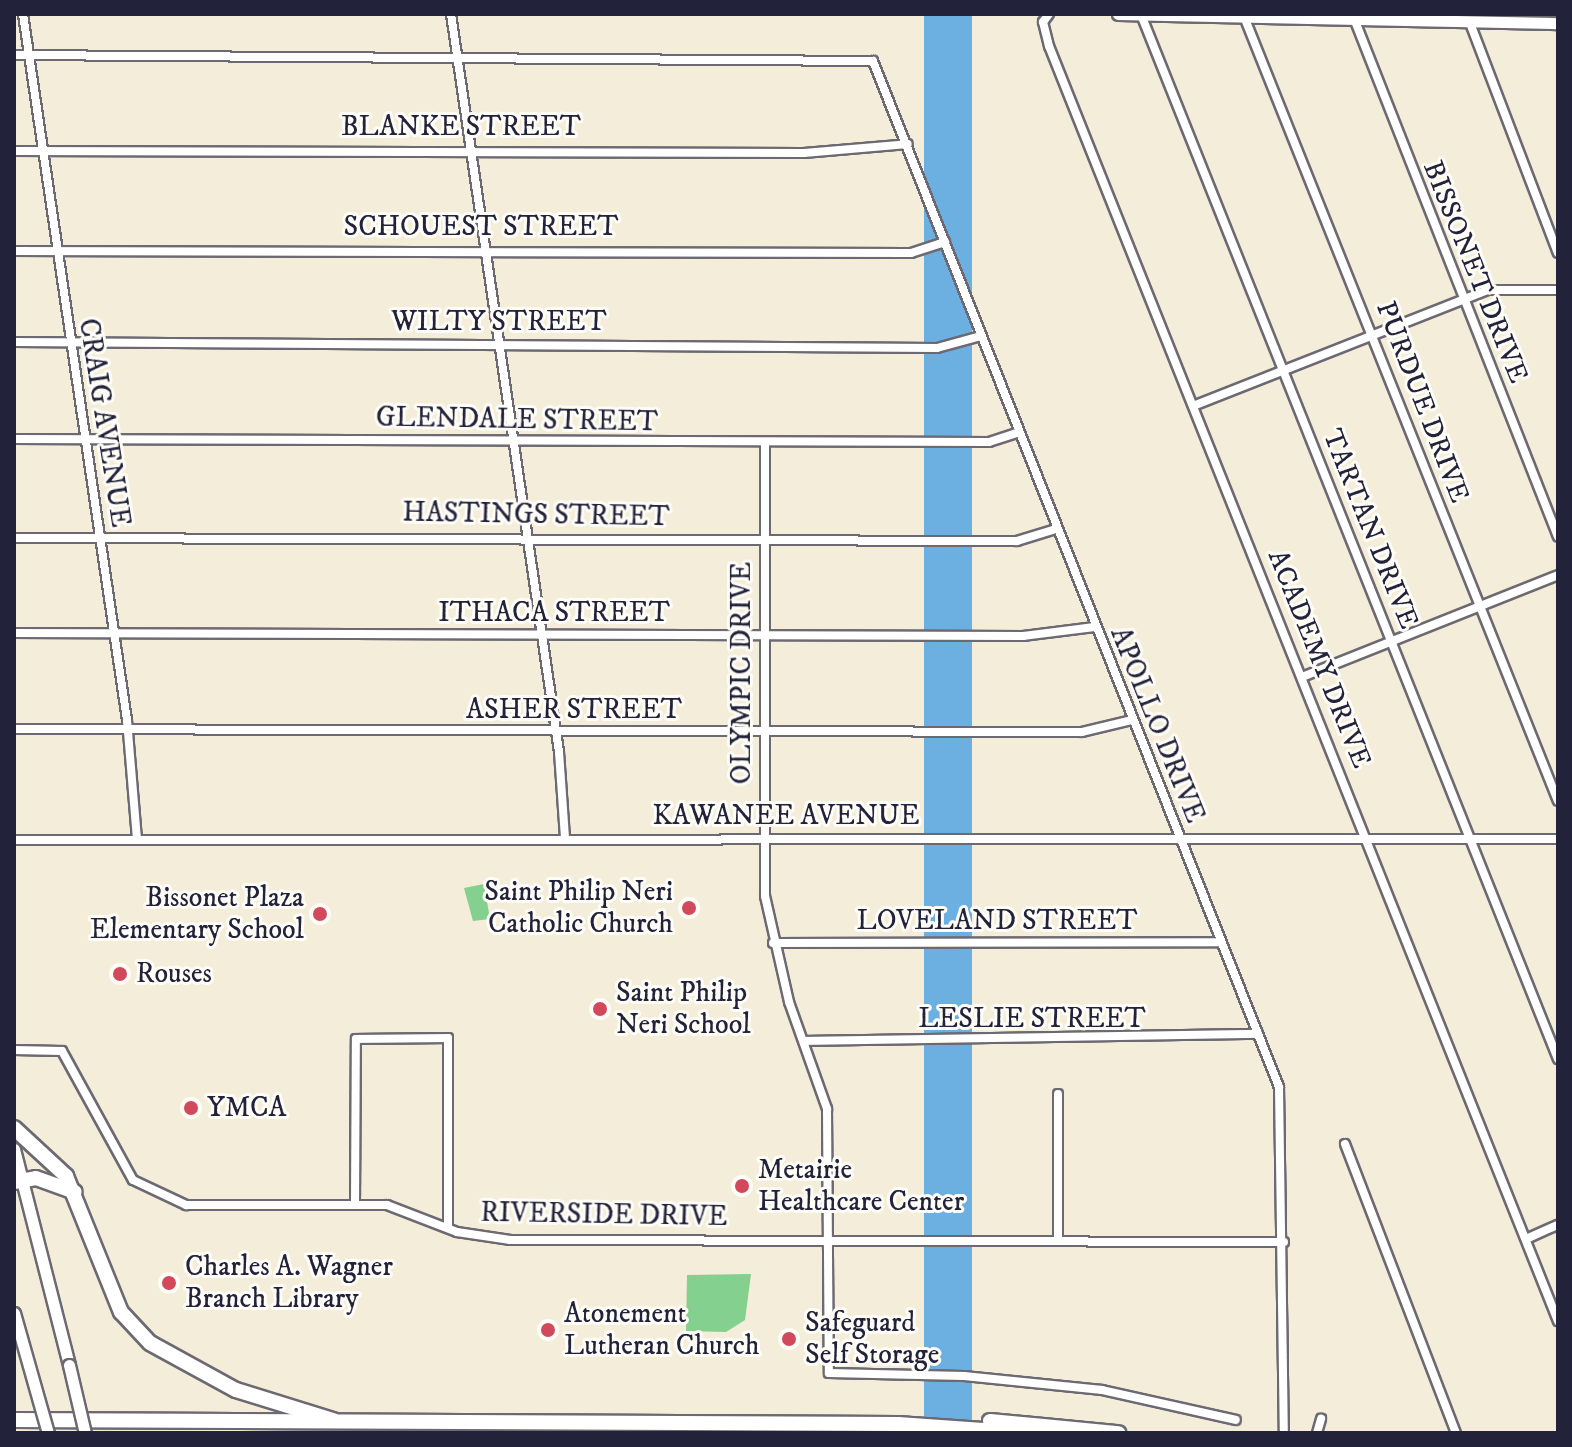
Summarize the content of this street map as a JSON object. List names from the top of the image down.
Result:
{
  "streets": {
    "street": [
      "BLANKE STREET",
      "SCHOUEST STREET",
      "BISSONET DRIVE",
      "WILTY STREET",
      "PURDUE DRIVE",
      "GLENDALE STREET",
      "CRAIG AVENUE",
      "HASTINGS STREET",
      "TARTAN DRIVE",
      "ITHACA STREET",
      "ACADEMY DRIVE",
      "OLYMPIC DRIVE",
      "ASHER STREET",
      "APOLLO DRIVE",
      "KAWANEE AVENUE",
      "LOVELAND STREET",
      "LESLIE STREET",
      "RIVERSIDE DRIVE"
    ]
  },
  "crossings": [
    ["BLANKE STREET", "CRAIG AVENUE"],
    ["BLANKE STREET", "APOLLO DRIVE"],
    ["SCHOUEST STREET", "CRAIG AVENUE"],
    ["SCHOUEST STREET", "APOLLO DRIVE"],
    ["WILTY STREET", "CRAIG AVENUE"],
    ["WILTY STREET", "APOLLO DRIVE"],
    ["GLENDALE STREET", "CRAIG AVENUE"],
    ["GLENDALE STREET", "OLYMPIC DRIVE"],
    ["GLENDALE STREET", "APOLLO DRIVE"],
    ["CRAIG AVENUE", "HASTINGS STREET"],
    ["CRAIG AVENUE", "ITHACA STREET"],
    ["CRAIG AVENUE", "ASHER STREET"],
    ["CRAIG AVENUE", "KAWANEE AVENUE"],
    ["HASTINGS STREET", "OLYMPIC DRIVE"],
    ["HASTINGS STREET", "APOLLO DRIVE"],
    ["TARTAN DRIVE", "KAWANEE AVENUE"],
    ["ITHACA STREET", "OLYMPIC DRIVE"],
    ["ITHACA STREET", "APOLLO DRIVE"],
    ["ACADEMY DRIVE", "KAWANEE AVENUE"],
    ["OLYMPIC DRIVE", "ASHER STREET"],
    ["OLYMPIC DRIVE", "KAWANEE AVENUE"],
    ["OLYMPIC DRIVE", "LOVELAND STREET"],
    ["OLYMPIC DRIVE", "LESLIE STREET"],
    ["OLYMPIC DRIVE", "RIVERSIDE DRIVE"],
    ["ASHER STREET", "APOLLO DRIVE"],
    ["APOLLO DRIVE", "KAWANEE AVENUE"],
    ["APOLLO DRIVE", "LOVELAND STREET"],
    ["APOLLO DRIVE", "LESLIE STREET"],
    ["APOLLO DRIVE", "RIVERSIDE DRIVE"]
  ],
  "places": [
    "Saint Philip Neri Catholic Church",
    "Bissonet Plaza Elementary School",
    "Rouses",
    "Saint Philip Neri School",
    "YMCA",
    "Metairie Healthcare Center",
    "Charles A. Wagner Branch Library",
    "Atonement Lutheran Church",
    "Safeguard Self Storage"
  ]
}
